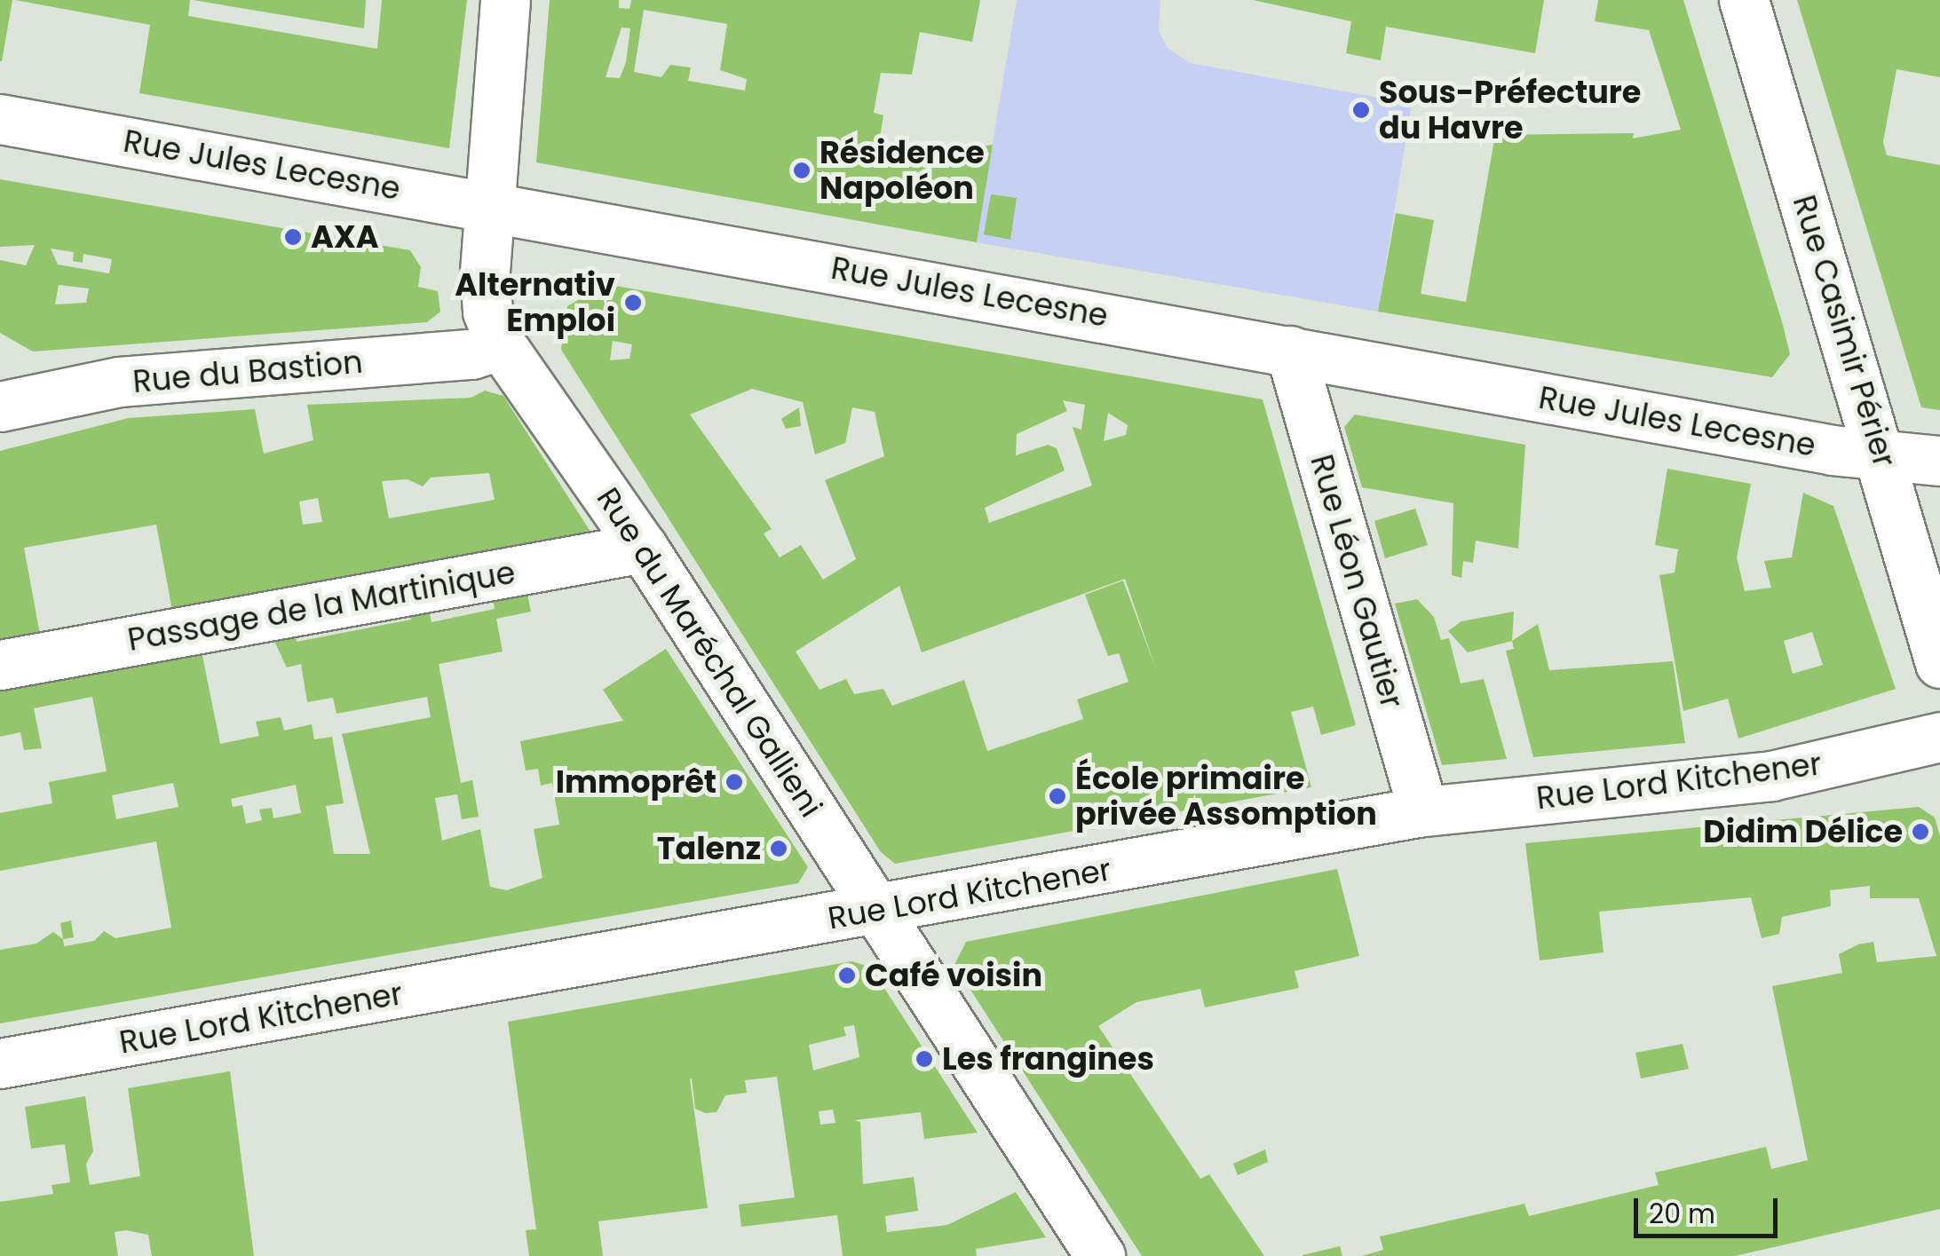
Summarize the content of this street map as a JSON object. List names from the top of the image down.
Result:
{
  "streets": {
    "street": [
      "Rue Jules Lecesne",
      "Rue Casimir Périer",
      "Rue du Bastion",
      "Rue Léon Gautier",
      "Passage de la Martinique",
      "Rue du Maréchal Gallieni",
      "Rue Lord Kitchener"
    ]
  },
  "crossings": [
    ["Rue Jules Lecesne", "Rue Casimir Périer"],
    ["Rue Jules Lecesne", "Rue Léon Gautier"],
    ["Rue Jules Lecesne", "Rue du Maréchal Gallieni"],
    ["Rue du Bastion", "Rue du Maréchal Gallieni"],
    ["Rue Léon Gautier", "Rue Lord Kitchener"],
    ["Passage de la Martinique", "Rue du Maréchal Gallieni"],
    ["Rue du Maréchal Gallieni", "Rue Lord Kitchener"]
  ],
  "places": [
    "Sous-Préfecture du Havre",
    "Résidence Napoléon",
    "AXA",
    "Alternativ Emploi",
    "Immoprêt",
    "École primaire privée Assomption",
    "Didim Délice",
    "Talenz",
    "Café voisin",
    "Les frangines"
  ],
  "scale_bar": "20 m"
}
